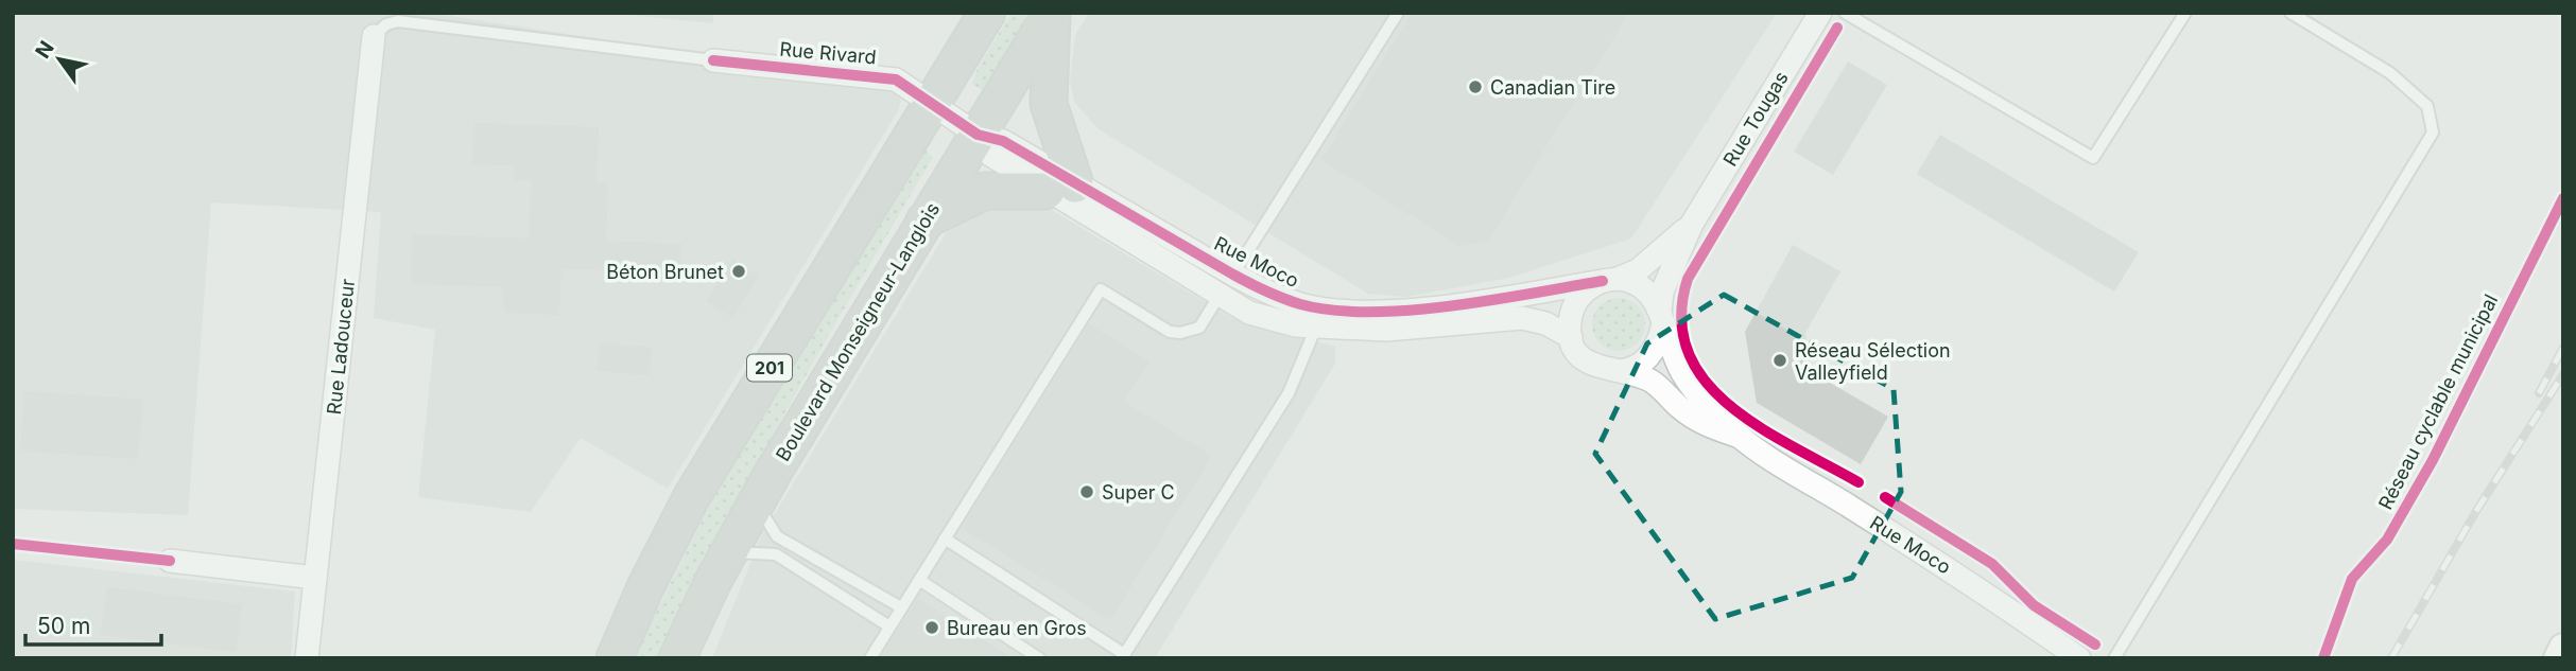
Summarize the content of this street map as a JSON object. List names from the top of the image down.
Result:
{
  "streets": {
    "highway": ["Boulevard Monseigneur-Langlois", "201"],
    "street": [
      "Rue Rivard",
      "Rue Tougas",
      "Rue Moco",
      "Rue Ladouceur"
    ],
    "cycle path": ["Réseau cyclable municipal"]
  },
  "crossings": [
    ["Rue Rivard", "Rue Moco"],
    ["Rue Rivard", "201"],
    ["Rue Tougas", "Rue Moco"],
    ["Rue Moco", "Boulevard Monseigneur-Langlois"],
    ["Rue Moco", "201"]
  ],
  "places": [
    "Canadian Tire",
    "Béton Brunet",
    "Réseau Sélection Valleyfield",
    "Super C",
    "Bureau en Gros"
  ],
  "scale_bar": "50 m",
  "north": "top left"
}
